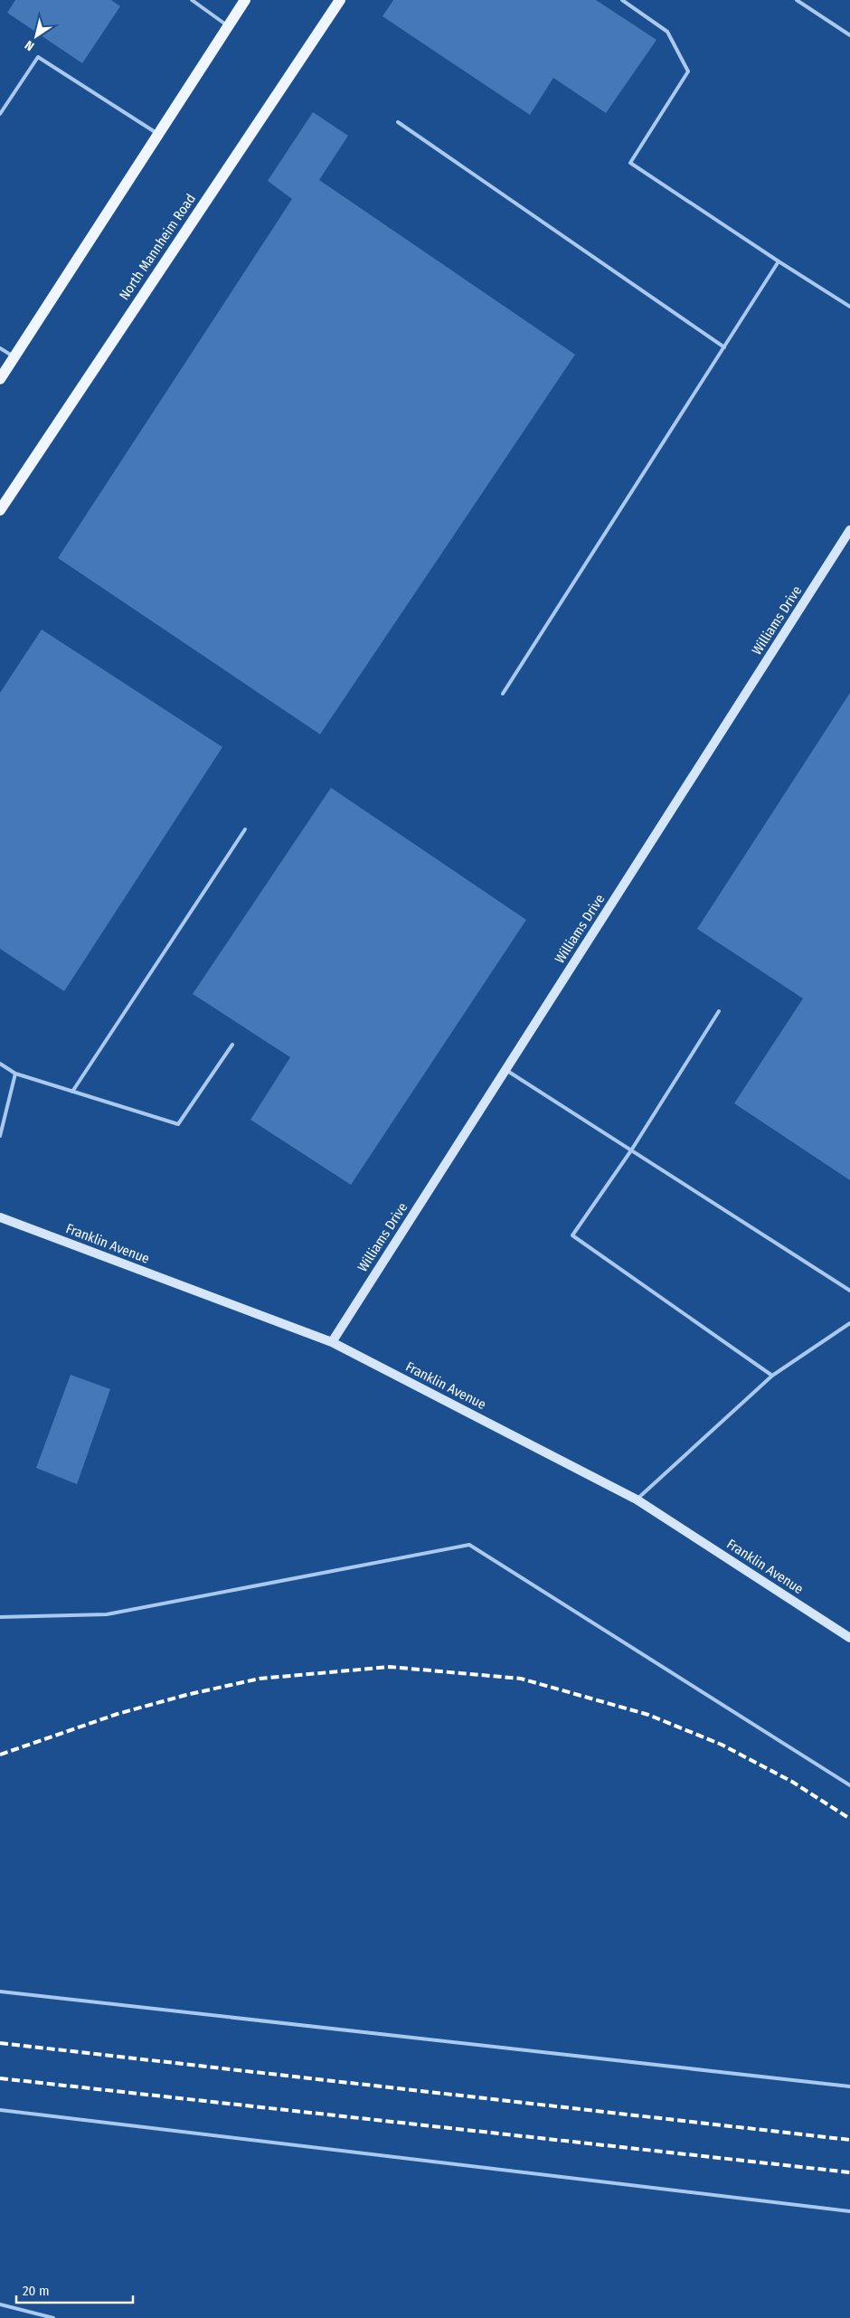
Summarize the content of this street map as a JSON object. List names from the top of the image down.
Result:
{
  "streets": {
    "main road": ["North Mannheim Road", "Williams Drive", "Franklin Avenue"]
  },
  "crossings": [
    ["Williams Drive", "Franklin Avenue"]
  ],
  "scale_bar": "20 m",
  "north": "bottom left"
}
